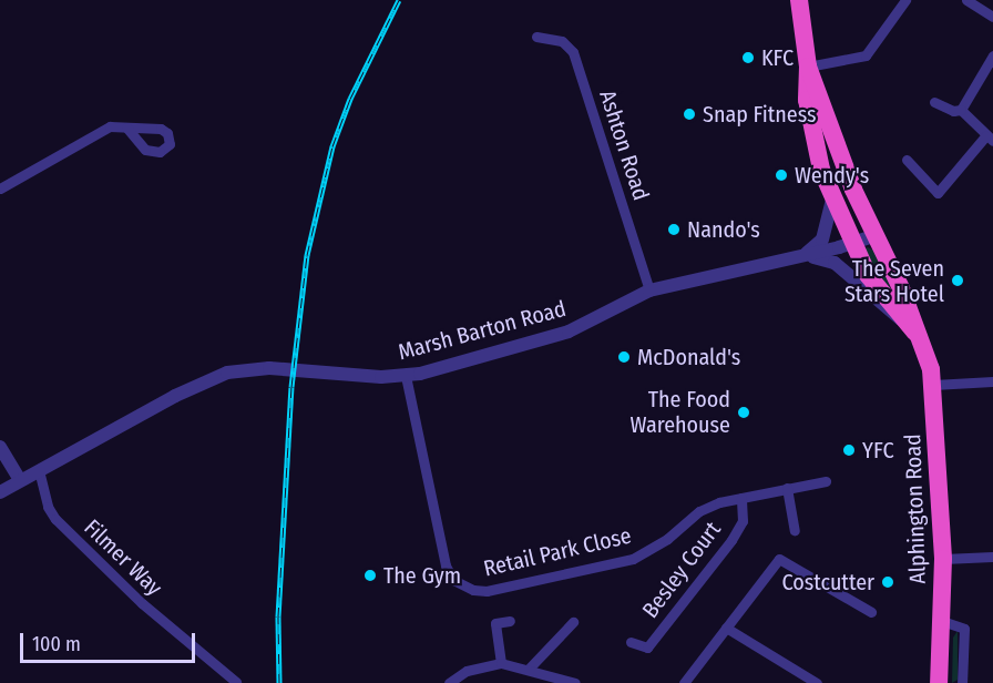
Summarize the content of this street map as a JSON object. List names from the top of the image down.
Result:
{
  "streets": {
    "highway": ["Alphington Road"],
    "street": [
      "Ashton Road",
      "Marsh Barton Road",
      "Retail Park Close",
      "Filmer Way",
      "Besley Court"
    ]
  },
  "crossings": [
    ["Ashton Road", "Marsh Barton Road"],
    ["Marsh Barton Road", "Alphington Road"],
    ["Marsh Barton Road", "Retail Park Close"],
    ["Marsh Barton Road", "Filmer Way"],
    ["Retail Park Close", "Besley Court"]
  ],
  "places": [
    "KFC",
    "Snap Fitness",
    "Wendy's",
    "Nando's",
    "The Seven Stars Hotel",
    "McDonald's",
    "The Food Warehouse",
    "YFC",
    "The Gym",
    "Costcutter"
  ],
  "scale_bar": "100 m"
}
